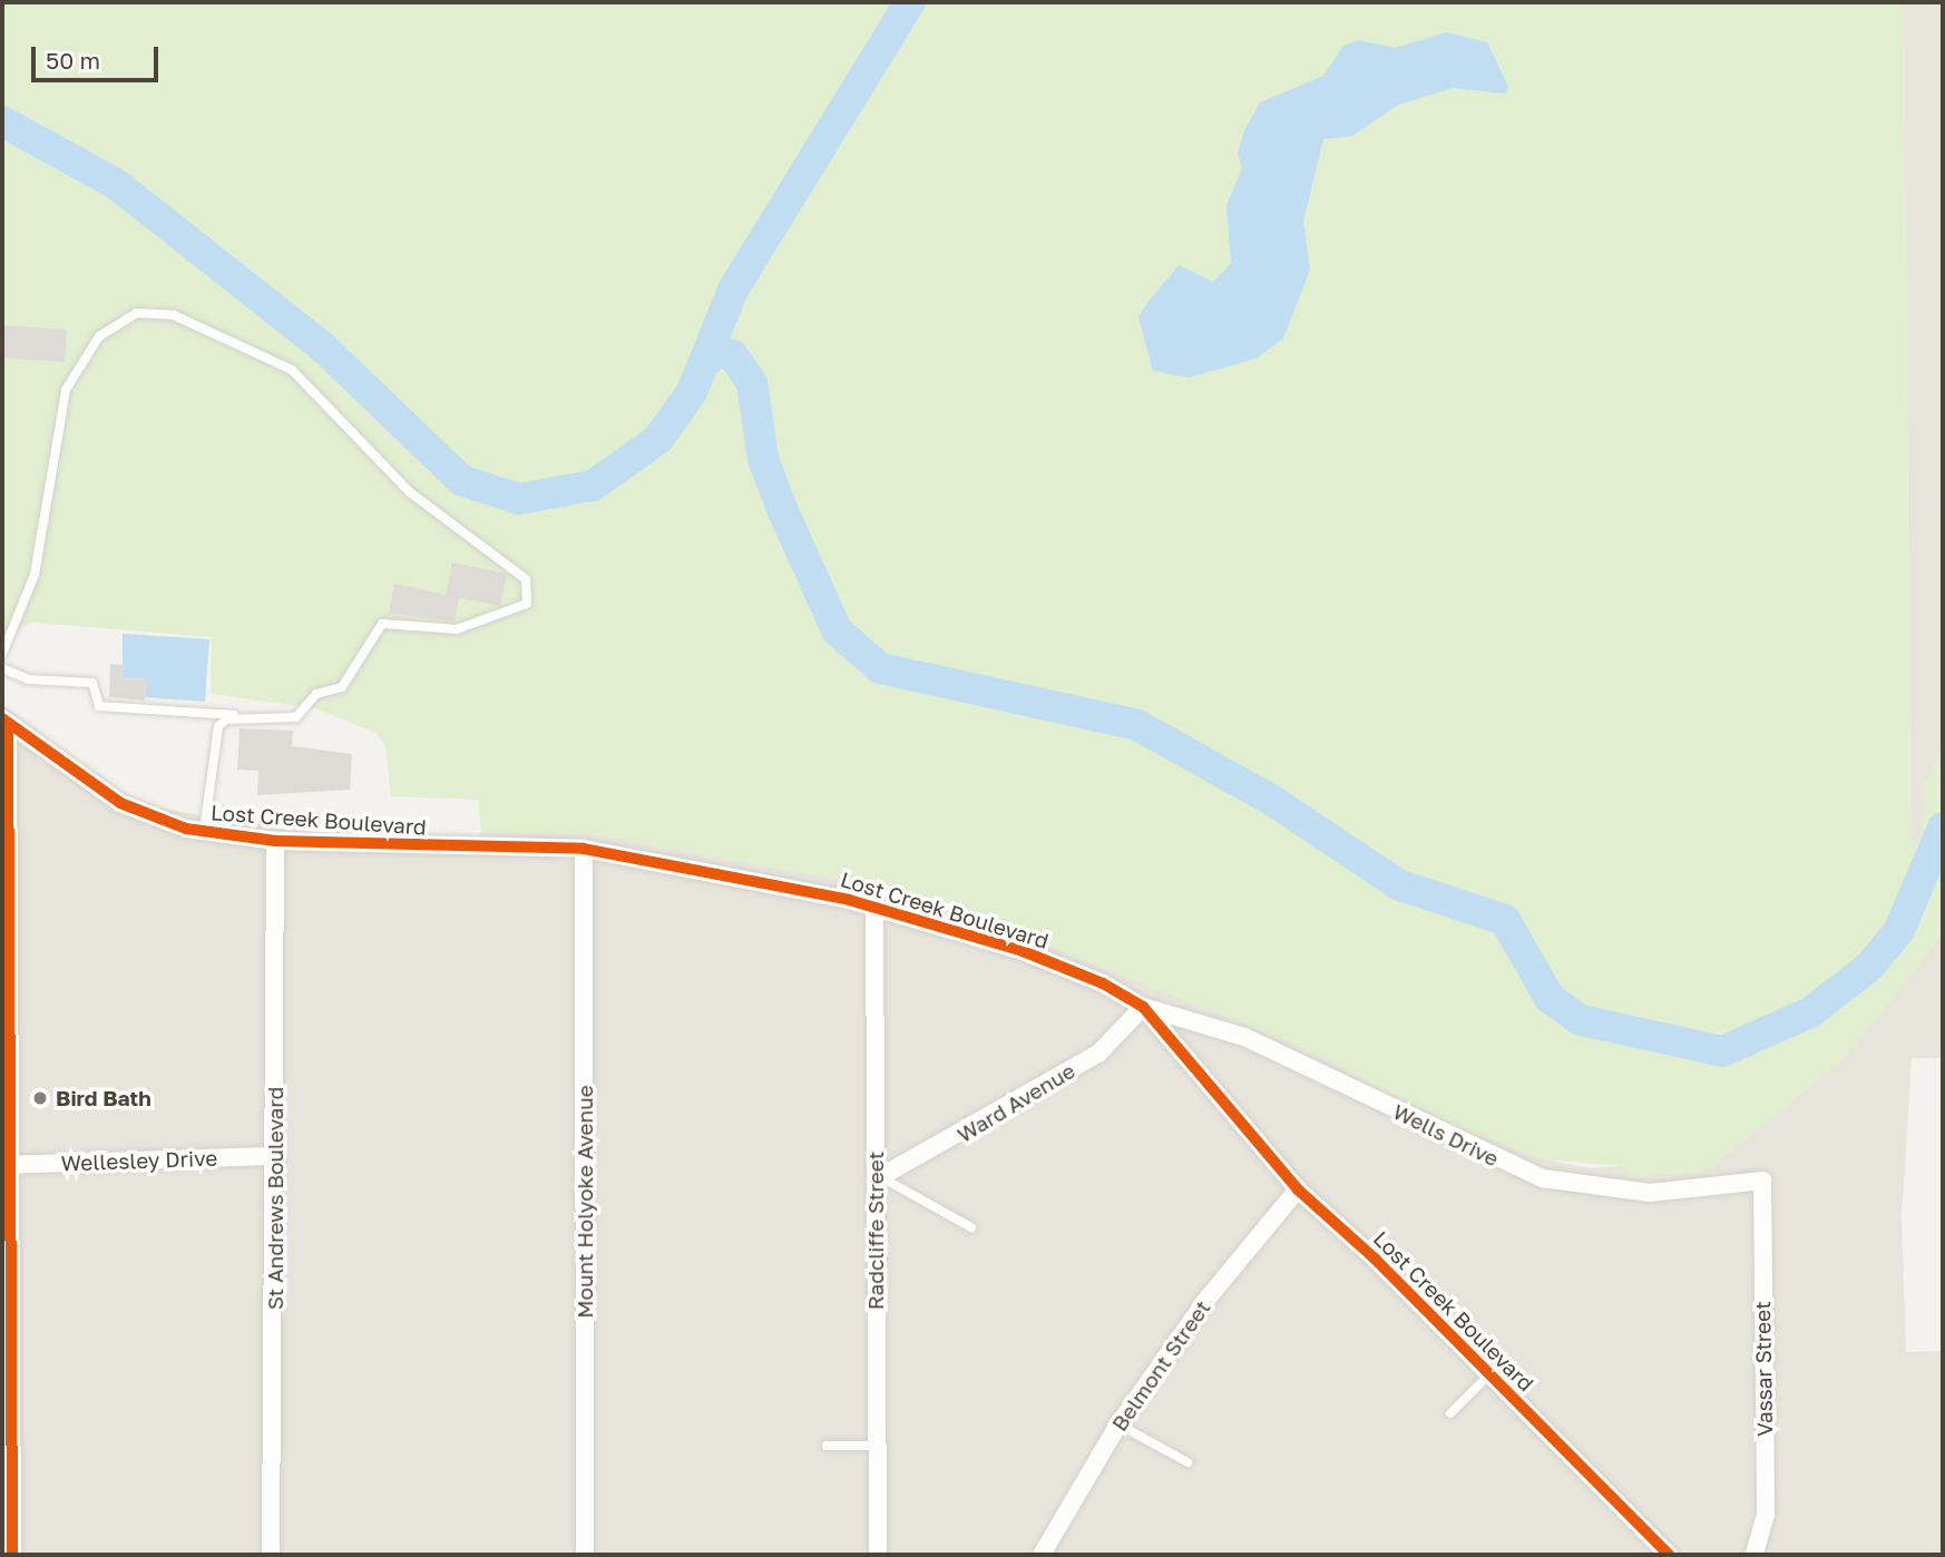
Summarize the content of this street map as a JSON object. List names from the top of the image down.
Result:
{
  "streets": {
    "street": [
      "Lost Creek Boulevard",
      "Ward Avenue",
      "Wells Drive",
      "Wellesley Drive",
      "St Andrews Boulevard",
      "Mount Holyoke Avenue",
      "Radcliffe Street",
      "Belmont Street",
      "Vassar Street"
    ]
  },
  "crossings": [
    ["Lost Creek Boulevard", "Ward Avenue"],
    ["Lost Creek Boulevard", "Wells Drive"],
    ["Lost Creek Boulevard", "St Andrews Boulevard"],
    ["Lost Creek Boulevard", "Mount Holyoke Avenue"],
    ["Lost Creek Boulevard", "Radcliffe Street"],
    ["Lost Creek Boulevard", "Belmont Street"],
    ["Ward Avenue", "Wells Drive"],
    ["Ward Avenue", "Radcliffe Street"],
    ["Wells Drive", "Vassar Street"],
    ["Wellesley Drive", "St Andrews Boulevard"]
  ],
  "places": ["Bird Bath"],
  "scale_bar": "50 m"
}
